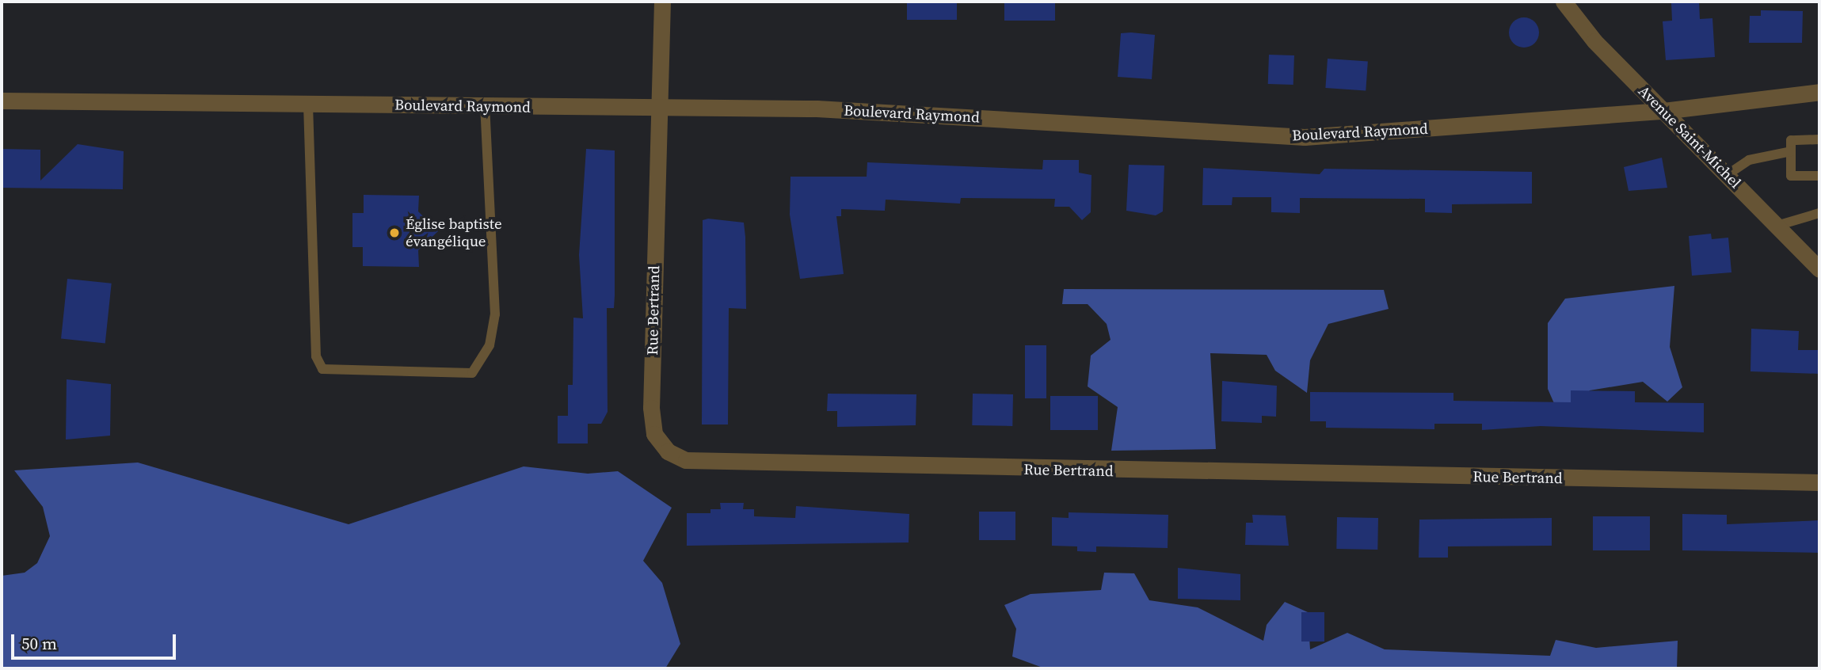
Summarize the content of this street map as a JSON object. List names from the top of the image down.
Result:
{
  "streets": {
    "street": ["Boulevard Raymond", "Avenue Saint-Michel", "Rue Bertrand"]
  },
  "crossings": [
    ["Boulevard Raymond", "Avenue Saint-Michel"],
    ["Boulevard Raymond", "Rue Bertrand"]
  ],
  "places": ["Église baptiste évangélique"],
  "scale_bar": "50 m"
}
